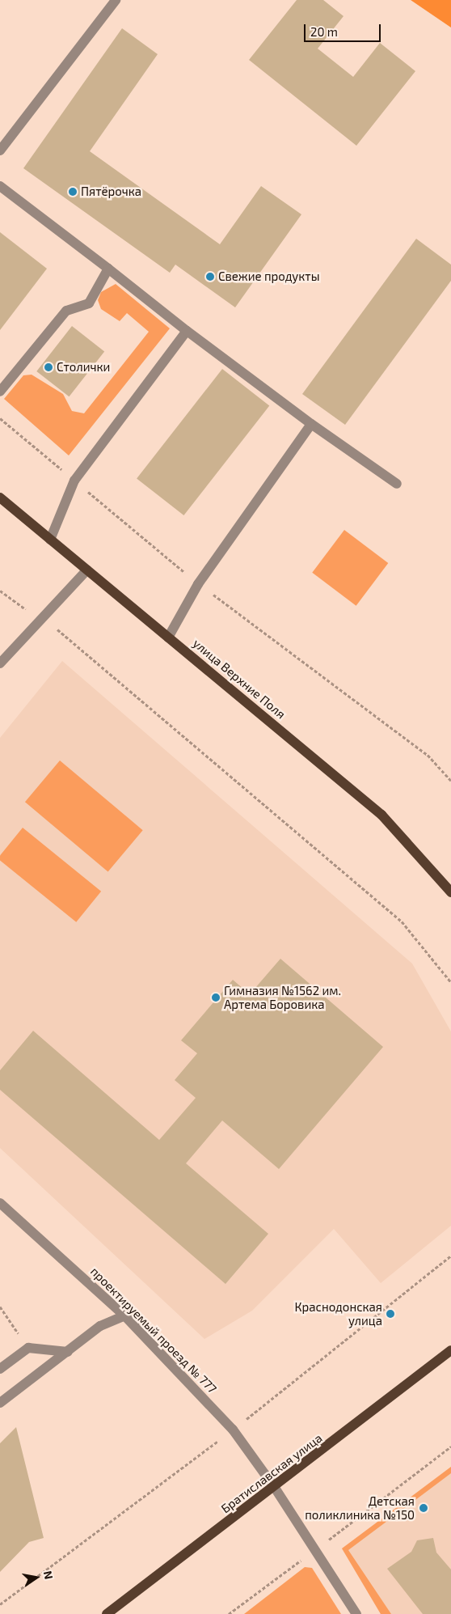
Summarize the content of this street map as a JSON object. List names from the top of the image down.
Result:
{
  "streets": {
    "main road": ["улица Верхние Поля", "Братиславская улица"],
    "street": ["проектируемый проезд № 777"]
  },
  "crossings": [
    ["проектируемый проезд № 777", "Братиславская улица"]
  ],
  "places": [
    "Пятёрочка",
    "Свежие продукты",
    "Столички",
    "Гимназия №1562 им. Артема Боровика",
    "Краснодонская улица",
    "Детская поликлиника №150"
  ],
  "scale_bar": "20 m",
  "north": "right"
}
